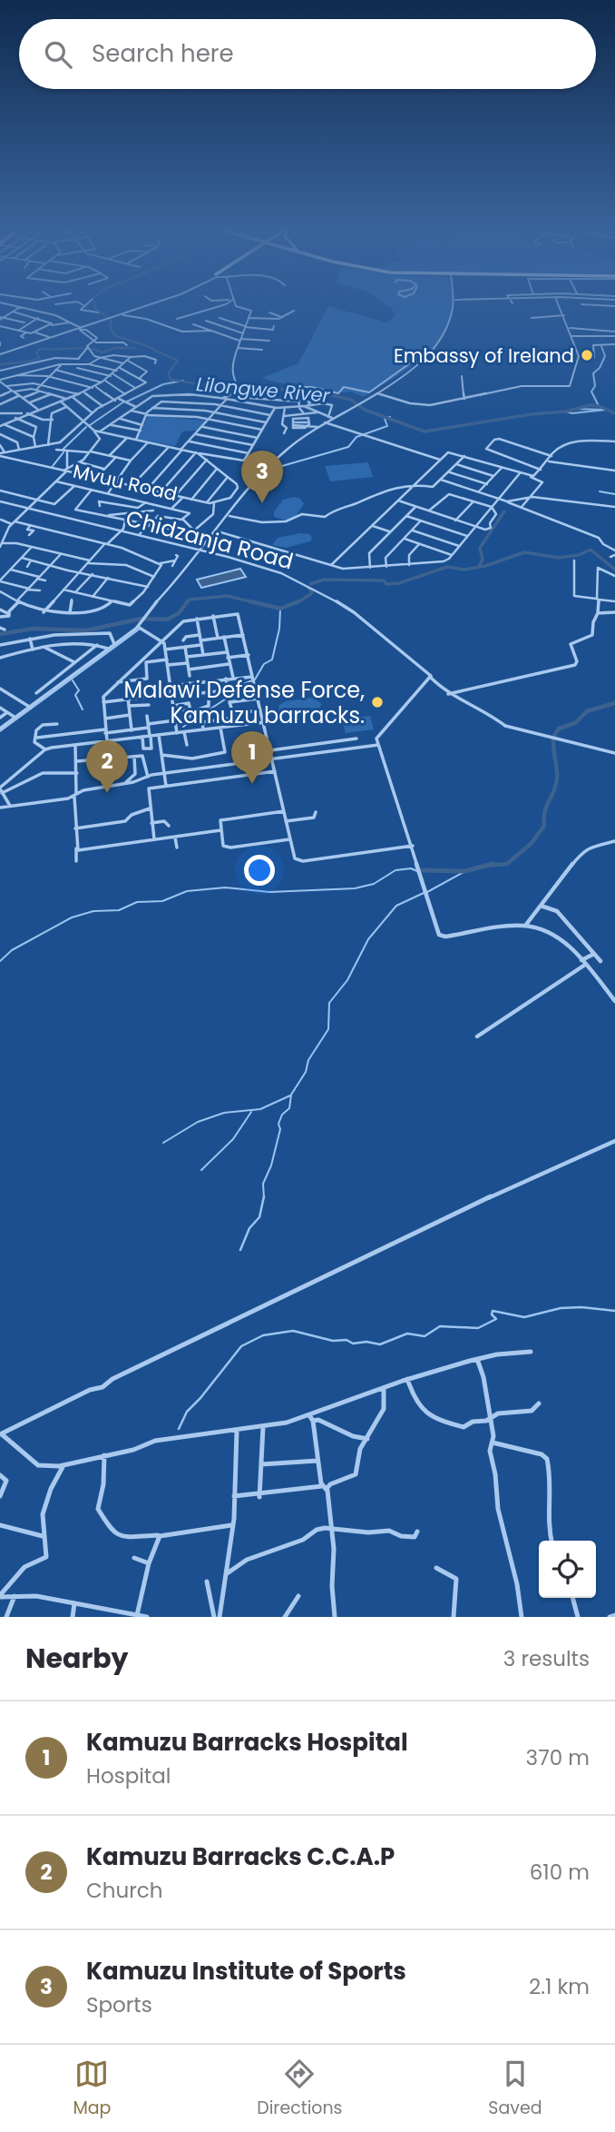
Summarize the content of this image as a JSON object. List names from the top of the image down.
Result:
{
  "streets": {
    "street": ["Mvuu Road", "Chidzanja Road"]
  },
  "water": ["Lilongwe River"],
  "places": ["Embassy of Ireland", "Malawi Defense Force, Kamuzu barracks."],
  "page": {
    "search": "Search here",
    "pins": ["3", "1", "2"],
    "heading": ["Nearby", "3 results"],
    "list": [
      {
        "mark": "1",
        "name": "Kamuzu Barracks Hospital",
        "note": "Hospital",
        "value": "370 m"
      },
      {
        "mark": "2",
        "name": "Kamuzu Barracks C.C.A.P",
        "note": "Church",
        "value": "610 m"
      },
      {
        "mark": "3",
        "name": "Kamuzu Institute of Sports",
        "note": "Sports",
        "value": "2.1 km"
      }
    ],
    "nav": ["Map", "Directions", "Saved"]
  }
}
